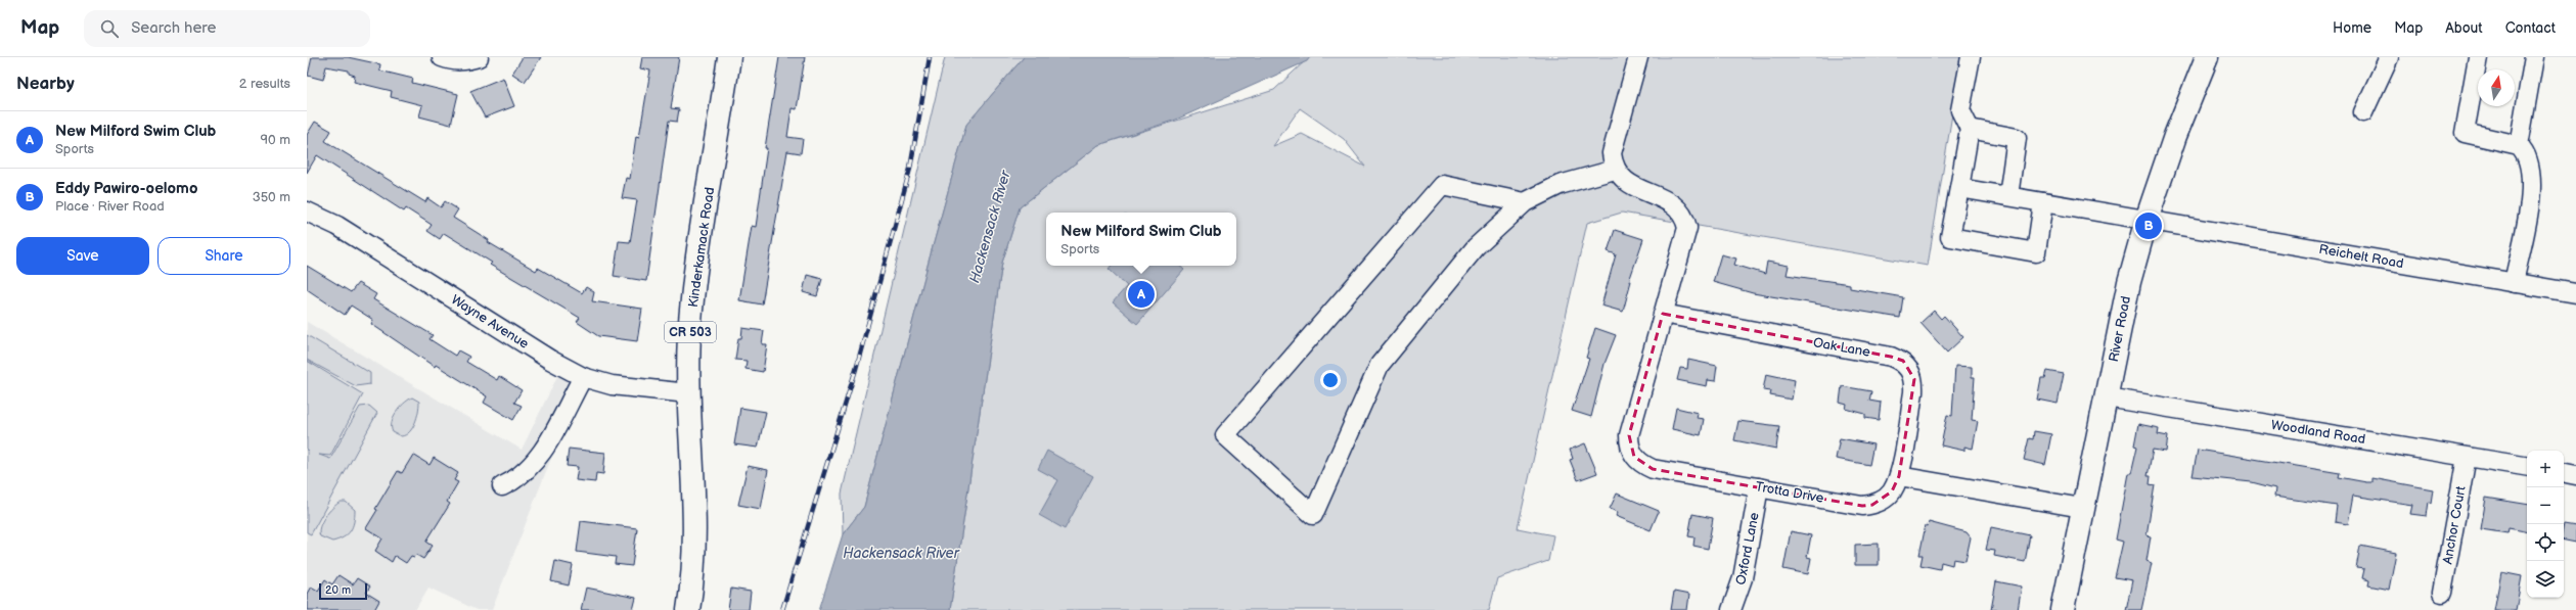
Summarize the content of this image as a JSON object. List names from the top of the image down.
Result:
{
  "streets": {
    "main road": ["Kinderkamack Road", "River Road", "CR 503"],
    "street": [
      "Reichelt Road",
      "Wayne Avenue",
      "Oak Lane",
      "Woodland Road",
      "Trotta Drive",
      "Anchor Court",
      "Oxford Lane"
    ]
  },
  "crossings": [
    ["Kinderkamack Road", "Wayne Avenue"],
    ["Reichelt Road", "River Road"],
    ["River Road", "Woodland Road"],
    ["Oak Lane", "Trotta Drive"],
    ["Woodland Road", "Anchor Court"],
    ["Trotta Drive", "Oxford Lane"]
  ],
  "water": ["Hackensack River"],
  "scale_bar": "20 m",
  "north": "top",
  "page": {
    "header": "Map",
    "search": "Search here",
    "nav": [
      "Home",
      "Map",
      "About",
      "Contact"
    ],
    "heading": ["Nearby", "2 results"],
    "list": [
      {
        "mark": "A",
        "name": "New Milford Swim Club",
        "note": "Sports",
        "value": "90 m"
      },
      {
        "mark": "B",
        "name": "Eddy Pawiro-oelomo",
        "note": "Place · River Road",
        "value": "350 m"
      }
    ],
    "pins": ["B", "A"],
    "popup": ["New Milford Swim Club", "Sports"],
    "buttons": ["Save", "Share"],
    "map_buttons": ["+", "−"],
    "scale": "20 m"
  }
}
